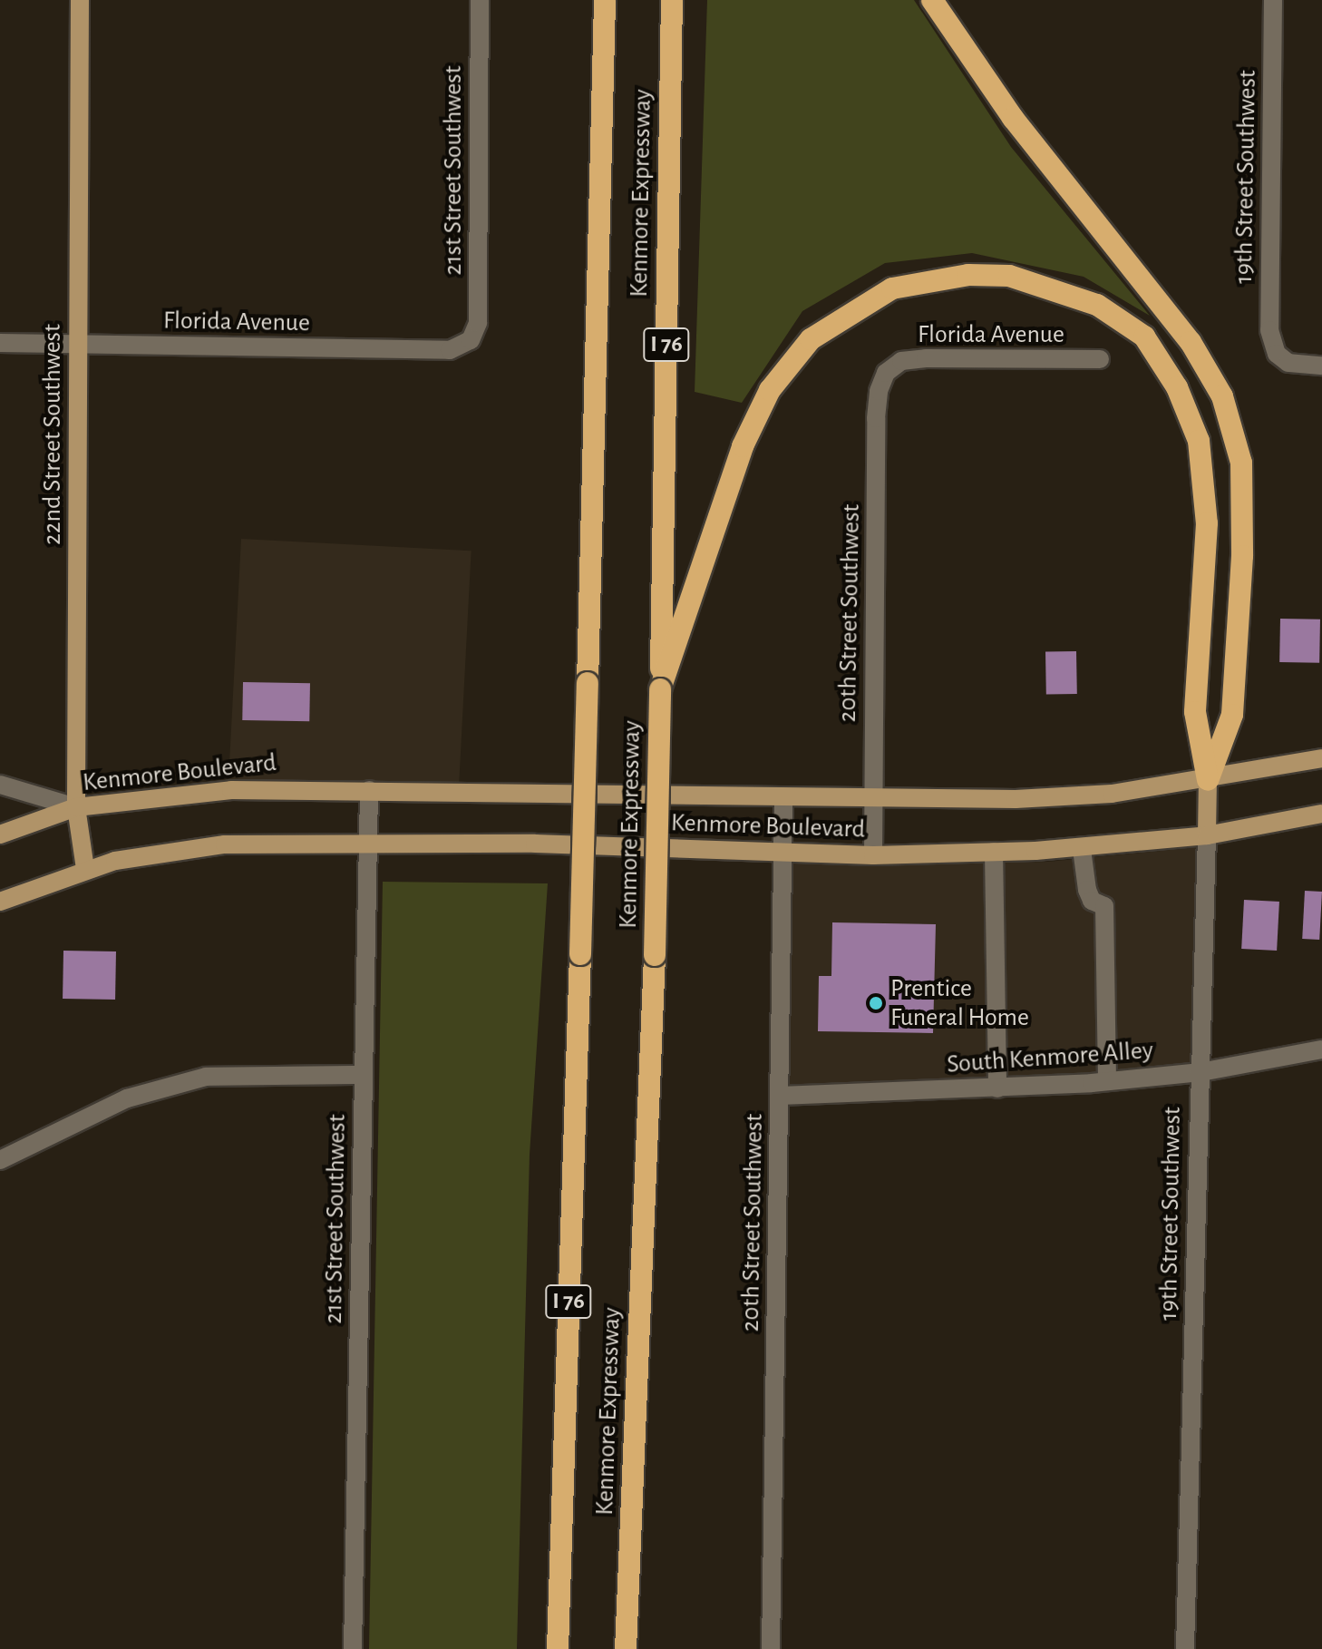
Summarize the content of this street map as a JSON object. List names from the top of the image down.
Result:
{
  "streets": {
    "highway": ["Kenmore Expressway", "I 76"],
    "main road": ["19th Street Southwest", "22nd Street Southwest", "Kenmore Boulevard"],
    "street": [
      "21st Street Southwest",
      "Florida Avenue",
      "20th Street Southwest",
      "South Kenmore Alley"
    ]
  },
  "crossings": [
    ["21st Street Southwest", "Florida Avenue"],
    ["21st Street Southwest", "Kenmore Boulevard"],
    ["19th Street Southwest", "Kenmore Boulevard"],
    ["19th Street Southwest", "South Kenmore Alley"],
    ["Florida Avenue", "22nd Street Southwest"],
    ["Florida Avenue", "20th Street Southwest"],
    ["22nd Street Southwest", "Kenmore Boulevard"],
    ["20th Street Southwest", "Kenmore Boulevard"],
    ["20th Street Southwest", "South Kenmore Alley"]
  ],
  "places": ["Prentice Funeral Home"]
}
